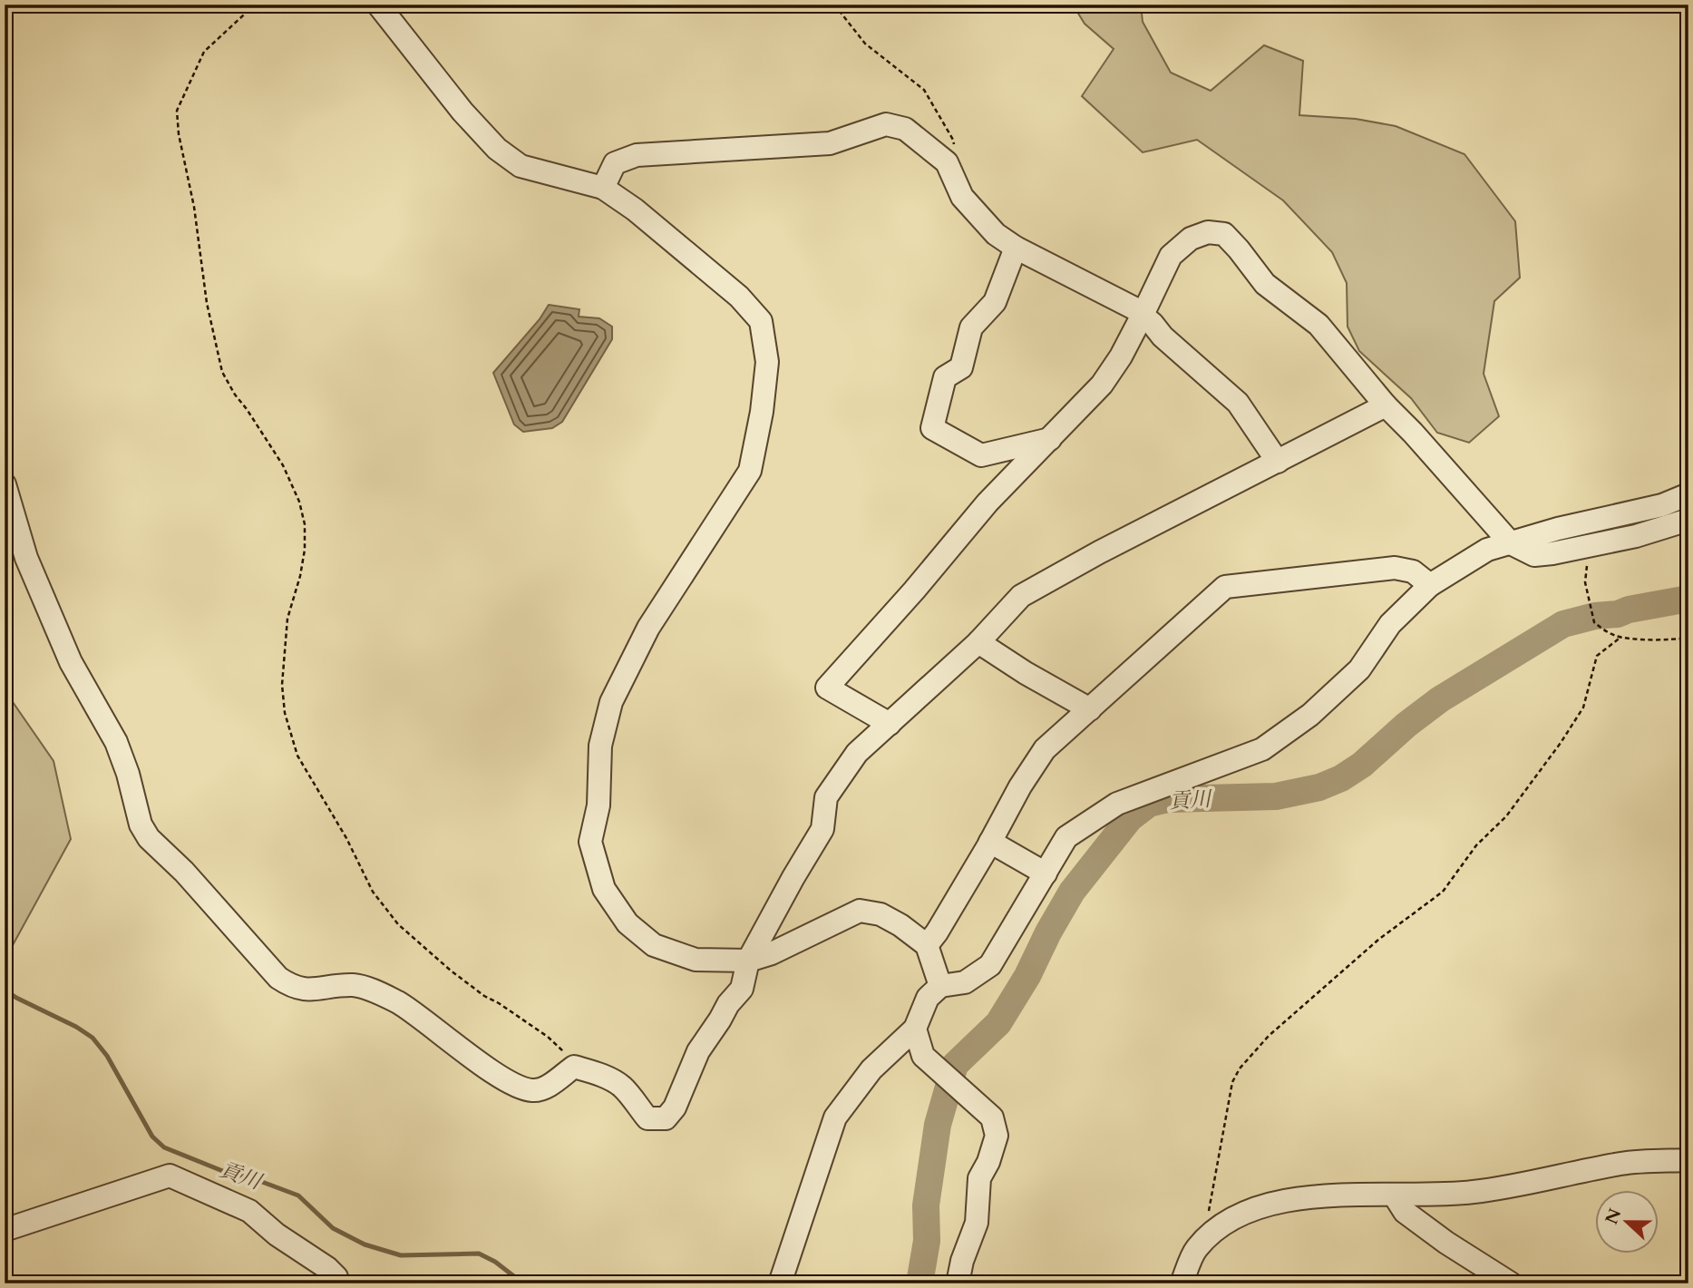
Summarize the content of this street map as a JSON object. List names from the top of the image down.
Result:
{
  "water": ["貢川"],
  "north": "left"
}
